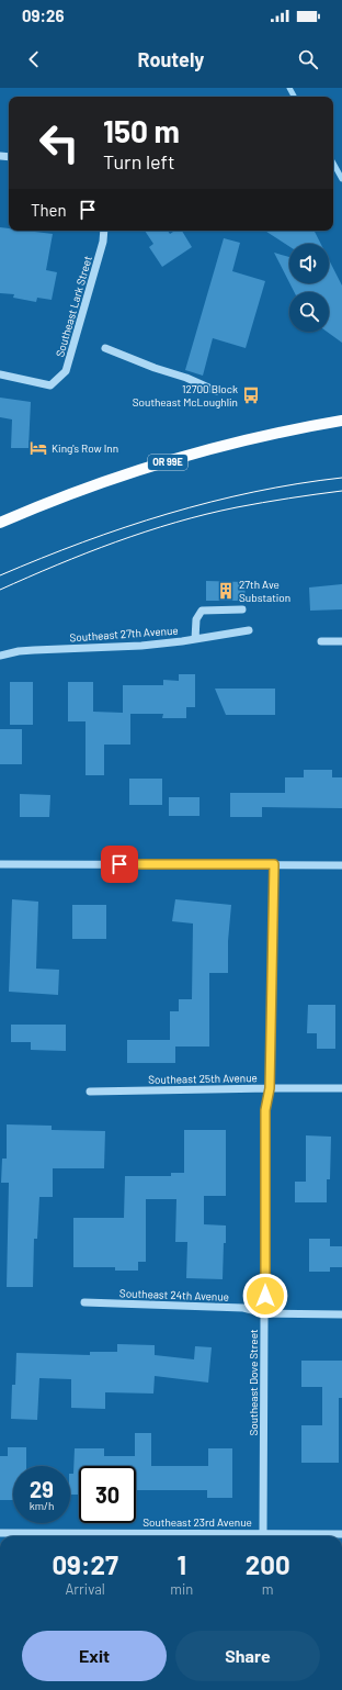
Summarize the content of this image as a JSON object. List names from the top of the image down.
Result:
{
  "streets": {
    "main road": ["OR 99E"],
    "street": [
      "Southeast Lark Street",
      "Southeast 27th Avenue",
      "Southeast 25th Avenue",
      "Southeast 24th Avenue",
      "Southeast Dove Street",
      "Southeast 23rd Avenue"
    ]
  },
  "crossings": [
    ["Southeast 25th Avenue", "Southeast Dove Street"],
    ["Southeast 24th Avenue", "Southeast Dove Street"],
    ["Southeast Dove Street", "Southeast 23rd Avenue"]
  ],
  "places": {
    "bus stop": ["12700 Block Southeast McLoughlin"],
    "hotel": ["King's Row Inn"],
    "building": ["27th Ave Substation"]
  },
  "page": {
    "status": "09:26",
    "header": "Routely",
    "turn": ["150 m", "Turn left"],
    "then": "Then",
    "speed": "29 km/h",
    "limit": "30",
    "eta": [
      "09:27",
      "Arrival",
      "1",
      "min",
      "200",
      "m"
    ],
    "buttons": ["Exit", "Share"]
  }
}
